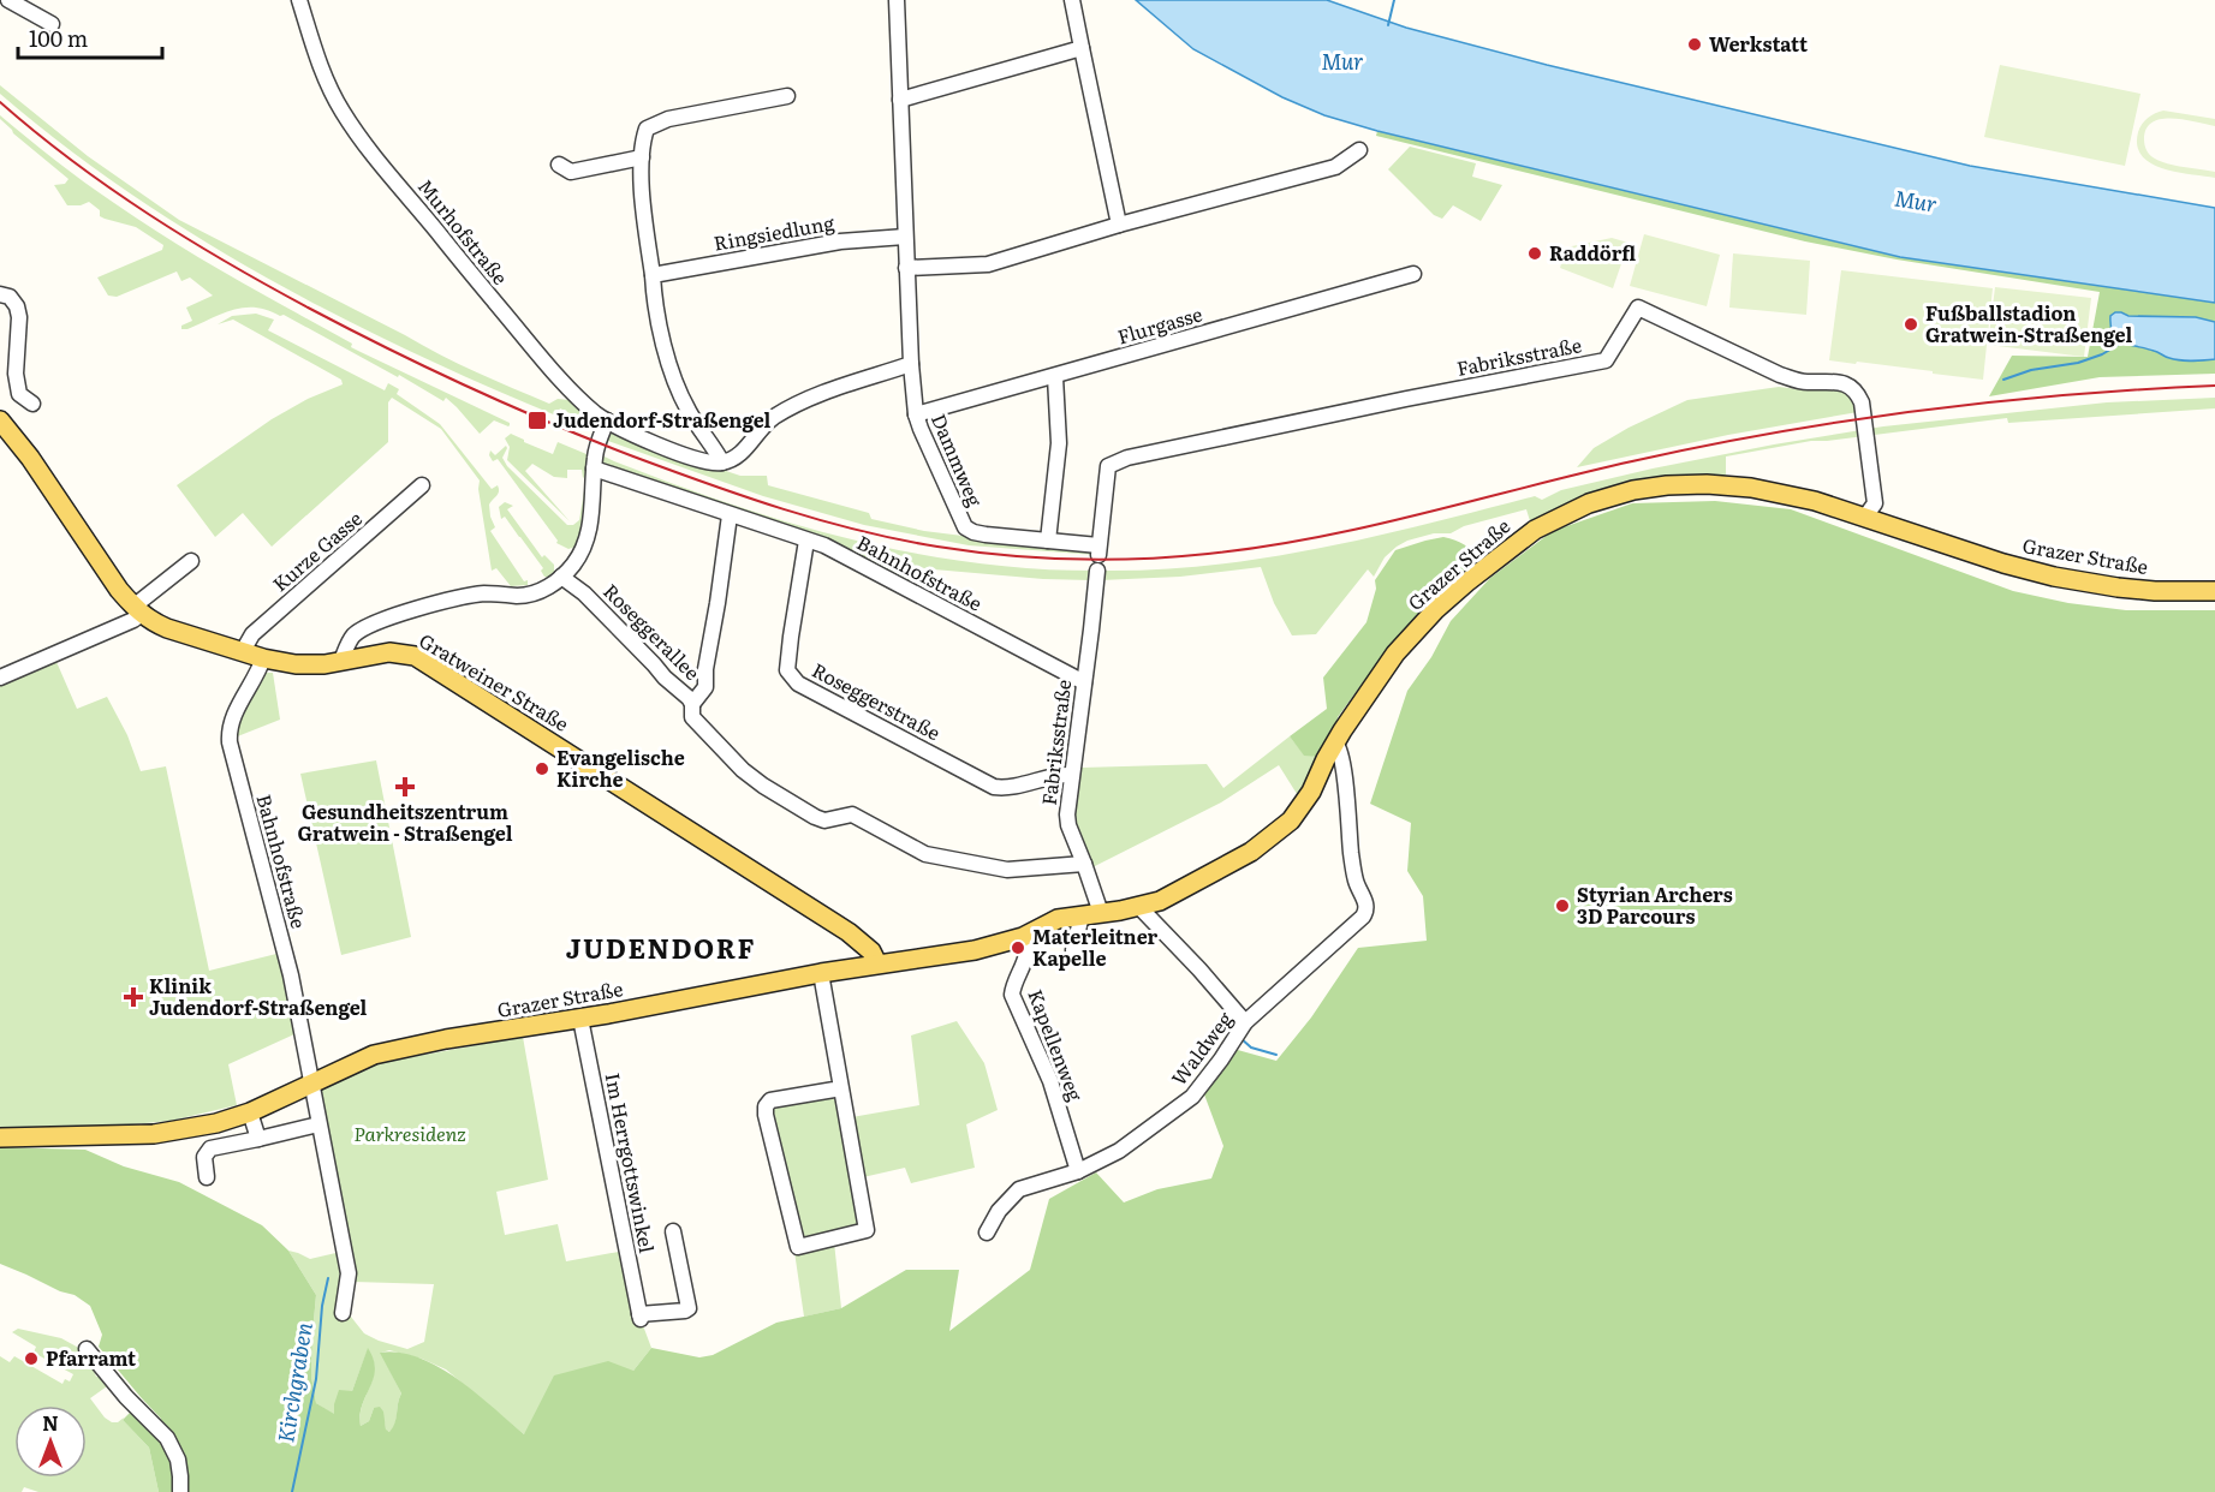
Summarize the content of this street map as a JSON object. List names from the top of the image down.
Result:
{
  "streets": {
    "main road": ["Grazer Straße", "Gratweiner Straße"],
    "street": [
      "Murhofstraße",
      "Ringsiedlung",
      "Flurgasse",
      "Fabriksstraße",
      "Dammweg",
      "Kurze Gasse",
      "Bahnhofstraße",
      "Roseggerallee",
      "Roseggerstraße",
      "Kapellenweg",
      "Waldweg",
      "Im Herrgottswinkel"
    ]
  },
  "crossings": [
    ["Flurgasse", "Dammweg"],
    ["Fabriksstraße", "Dammweg"],
    ["Fabriksstraße", "Grazer Straße"],
    ["Fabriksstraße", "Bahnhofstraße"],
    ["Fabriksstraße", "Roseggerallee"],
    ["Fabriksstraße", "Roseggerstraße"],
    ["Kurze Gasse", "Gratweiner Straße"],
    ["Grazer Straße", "Bahnhofstraße"],
    ["Grazer Straße", "Gratweiner Straße"],
    ["Grazer Straße", "Kapellenweg"],
    ["Grazer Straße", "Waldweg"],
    ["Grazer Straße", "Im Herrgottswinkel"],
    ["Bahnhofstraße", "Gratweiner Straße"],
    ["Bahnhofstraße", "Roseggerstraße"],
    ["Kapellenweg", "Waldweg"]
  ],
  "districts": ["JUDENDORF"],
  "water": ["Mur", "Kirchgraben"],
  "parks": ["Parkresidenz"],
  "places": {
    "other": [
      "Werkstatt",
      "Raddörfl",
      "Fußballstadion Gratwein-Straßengel",
      "Evangelische Kirche",
      "Styrian Archers 3D Parcours",
      "Materleitner Kapelle",
      "Pfarramt"
    ],
    "transit": ["Judendorf-Straßengel"],
    "health": ["Gesundheitszentrum Gratwein - Straßengel", "Klinik Judendorf-Straßengel"]
  },
  "scale_bar": "100 m",
  "north": "top"
}
